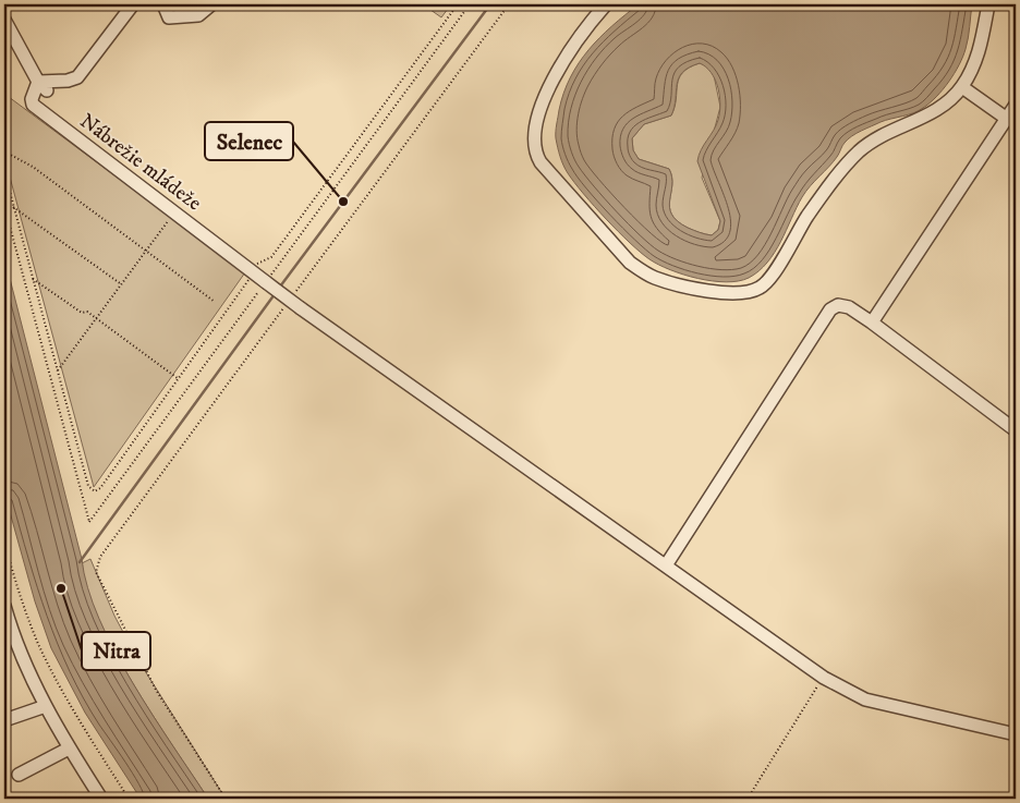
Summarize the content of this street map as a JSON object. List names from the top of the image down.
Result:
{
  "streets": {
    "street": ["Nábrežie mládeže"]
  },
  "places": ["Selenec", "Nitra"]
}
